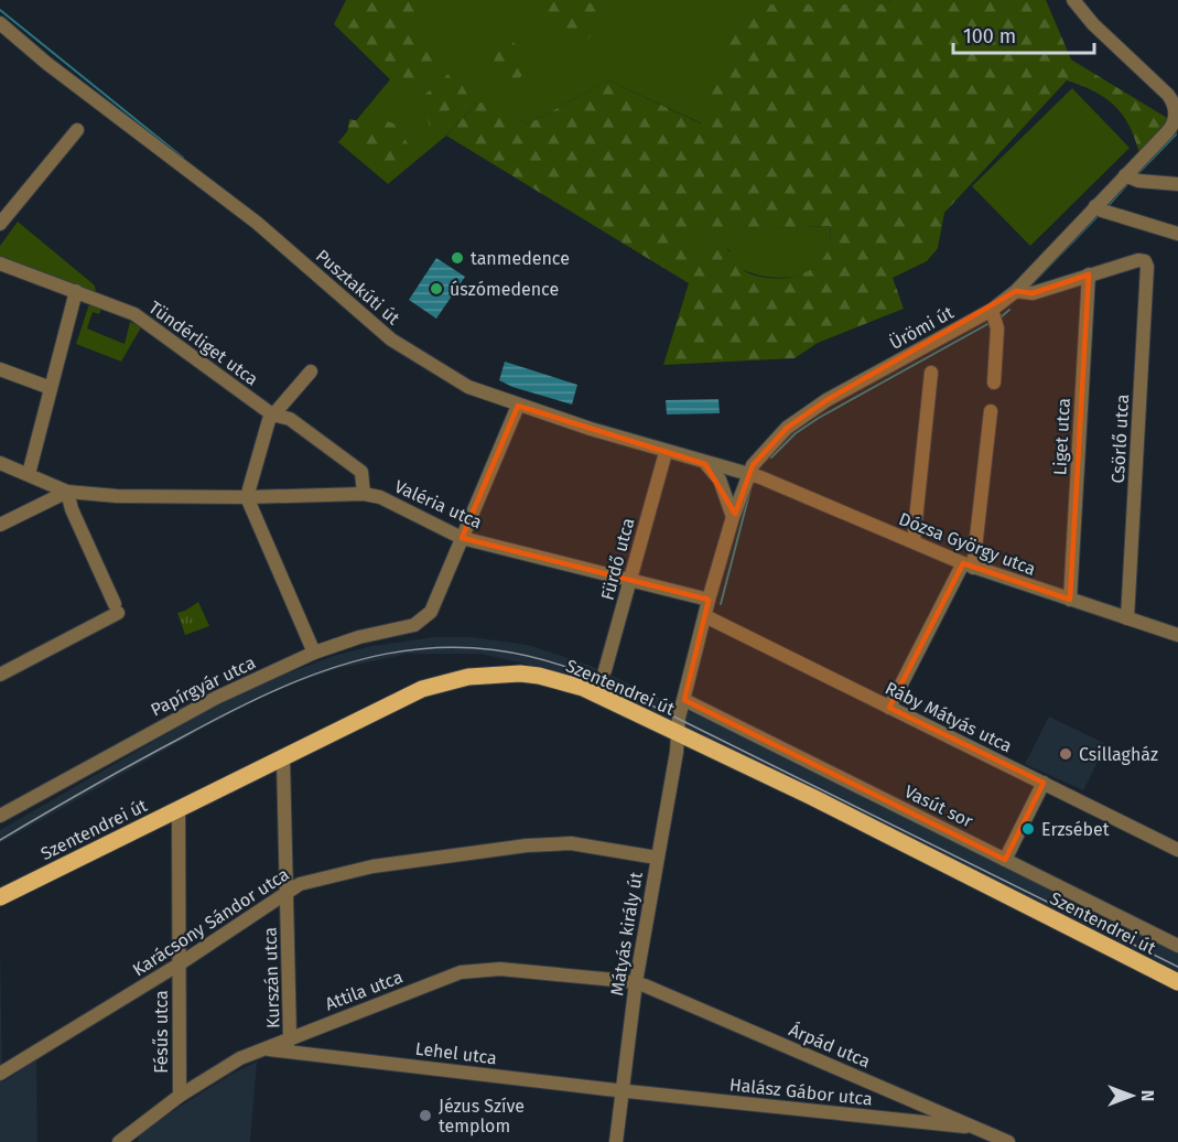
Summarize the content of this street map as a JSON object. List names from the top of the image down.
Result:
{
  "streets": {
    "main road": ["Szentendrei út"],
    "street": [
      "Pusztakúti út",
      "Ürömi út",
      "Tündérliget utca",
      "Liget utca",
      "Csörlő utca",
      "Valéria utca",
      "Dózsa György utca",
      "Fürdő utca",
      "Papírgyár utca",
      "Ráby Mátyás utca",
      "Vasút sor",
      "Karácsony Sándor utca",
      "Mátyás király út",
      "Kurszán utca",
      "Attila utca",
      "Fésűs utca",
      "Árpád utca",
      "Lehel utca",
      "Halász Gábor utca"
    ]
  },
  "crossings": [
    ["Pusztakúti út", "Ürömi út"],
    ["Pusztakúti út", "Dózsa György utca"],
    ["Ürömi út", "Valéria utca"],
    ["Ürömi út", "Dózsa György utca"],
    ["Ürömi út", "Szentendrei út"],
    ["Ürömi út", "Ráby Mátyás utca"],
    ["Ürömi út", "Vasút sor"],
    ["Ürömi út", "Mátyás király út"],
    ["Tündérliget utca", "Valéria utca"],
    ["Liget utca", "Csörlő utca"],
    ["Liget utca", "Dózsa György utca"],
    ["Csörlő utca", "Dózsa György utca"],
    ["Valéria utca", "Fürdő utca"],
    ["Valéria utca", "Papírgyár utca"],
    ["Szentendrei út", "Mátyás király út"],
    ["Szentendrei út", "Kurszán utca"],
    ["Szentendrei út", "Fésűs utca"],
    ["Karácsony Sándor utca", "Mátyás király út"],
    ["Karácsony Sándor utca", "Kurszán utca"],
    ["Karácsony Sándor utca", "Fésűs utca"],
    ["Mátyás király út", "Attila utca"],
    ["Mátyás király út", "Árpád utca"],
    ["Mátyás király út", "Lehel utca"],
    ["Mátyás király út", "Halász Gábor utca"],
    ["Kurszán utca", "Attila utca"],
    ["Kurszán utca", "Lehel utca"],
    ["Attila utca", "Fésűs utca"],
    ["Attila utca", "Árpád utca"],
    ["Attila utca", "Lehel utca"],
    ["Árpád utca", "Halász Gábor utca"],
    ["Lehel utca", "Halász Gábor utca"]
  ],
  "places": [
    "tanmedence",
    "úszómedence",
    "Csillagház",
    "Erzsébet",
    "Jézus Szíve templom"
  ],
  "scale_bar": "100 m",
  "north": "right"
}
